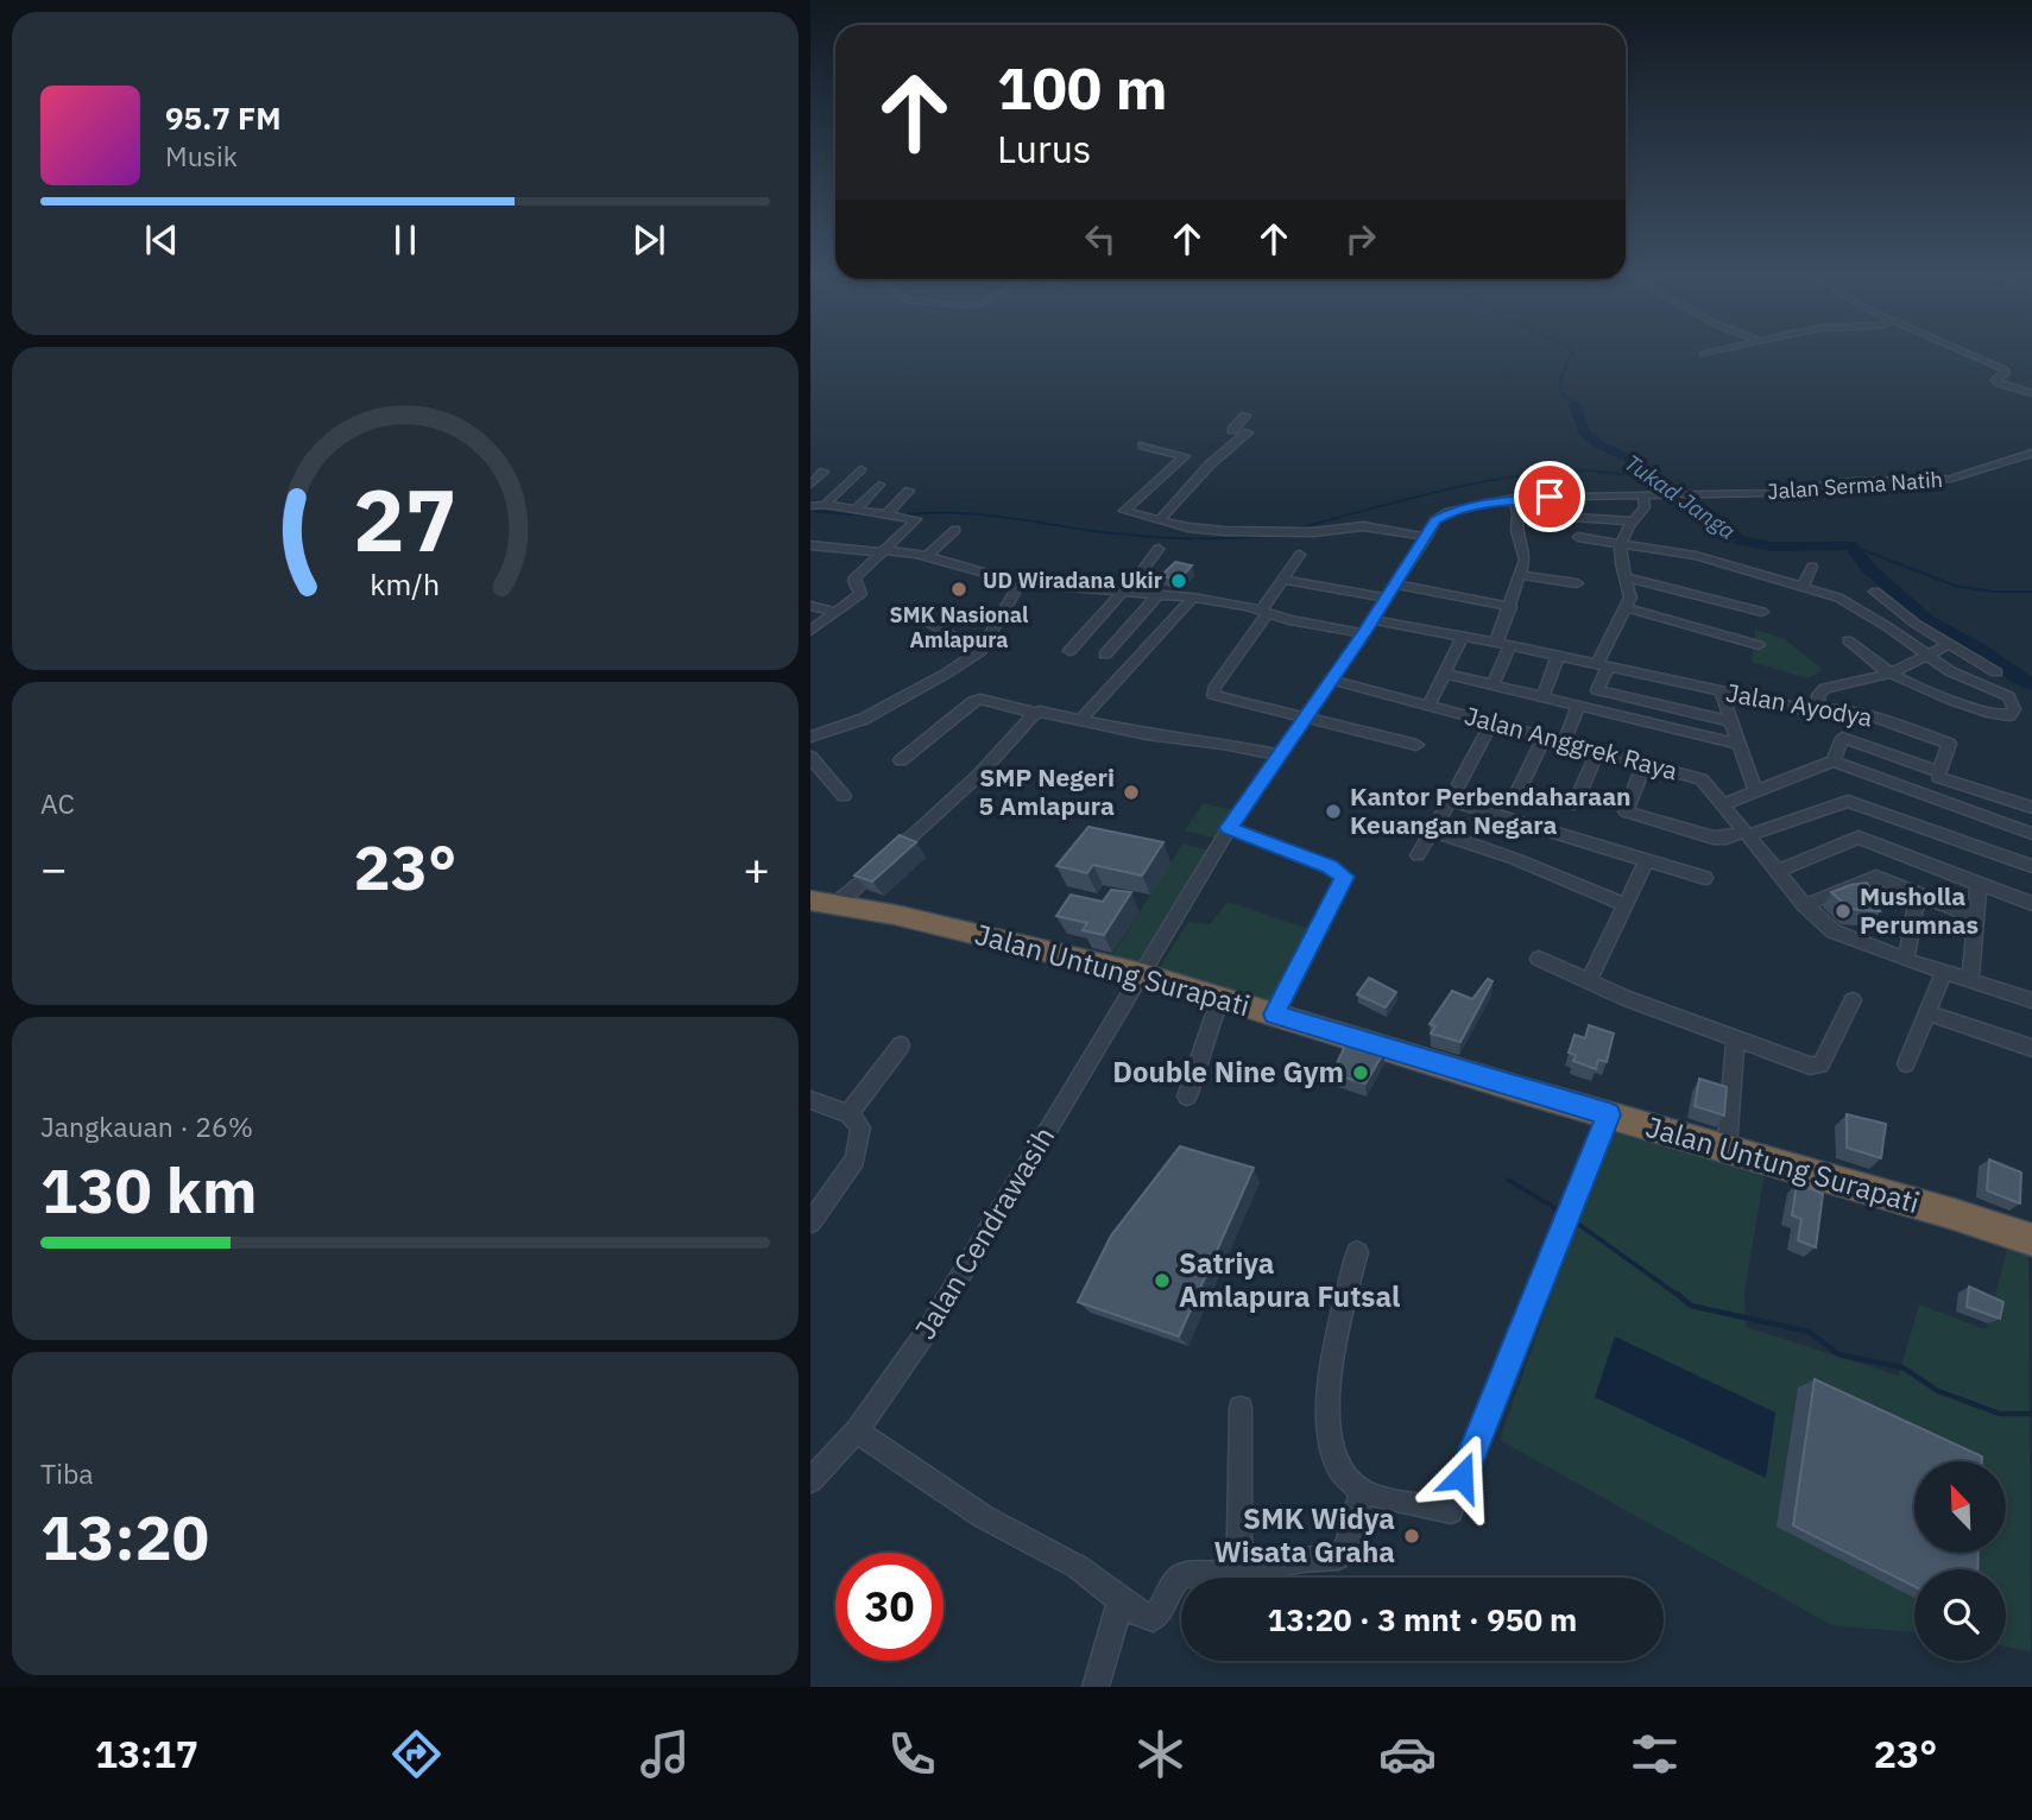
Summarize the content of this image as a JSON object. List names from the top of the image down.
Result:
{
  "streets": {
    "highway": ["Jalan Untung Surapati"],
    "street": [
      "Jalan Serma Natih",
      "Jalan Ayodya",
      "Jalan Anggrek Raya",
      "Jalan Cendrawasih"
    ]
  },
  "crossings": [
    ["Jalan Serma Natih", "Jalan Cendrawasih"],
    ["Jalan Ayodya", "Jalan Cendrawasih"],
    ["Jalan Anggrek Raya", "Jalan Cendrawasih"],
    ["Jalan Untung Surapati", "Jalan Cendrawasih"]
  ],
  "water": ["Tukad Janga"],
  "places": [
    "UD Wiradana Ukir",
    "SMK Nasional Amlapura",
    "SMP Negeri 5 Amlapura",
    "Kantor Perbendaharaan Keuangan Negara",
    "Musholla Perumnas",
    "Double Nine Gym",
    "Satriya Amlapura Futsal",
    "SMK Widya Wisata Graha"
  ],
  "north": "top left",
  "page": {
    "turn": ["100 m", "Lurus"],
    "song": ["95.7 FM", "Musik"],
    "tile": [
      "AC",
      ["Jangkauan · 26%", "130 km"],
      ["Tiba", "13:20"]
    ],
    "heat": ["−", "23°", "+"],
    "limit": "30",
    "trip": "13:20 · 3 mnt · 950 m",
    "tabs": ["13:17", "23°"],
    "gauge": ["27", "km/h"]
  }
}
